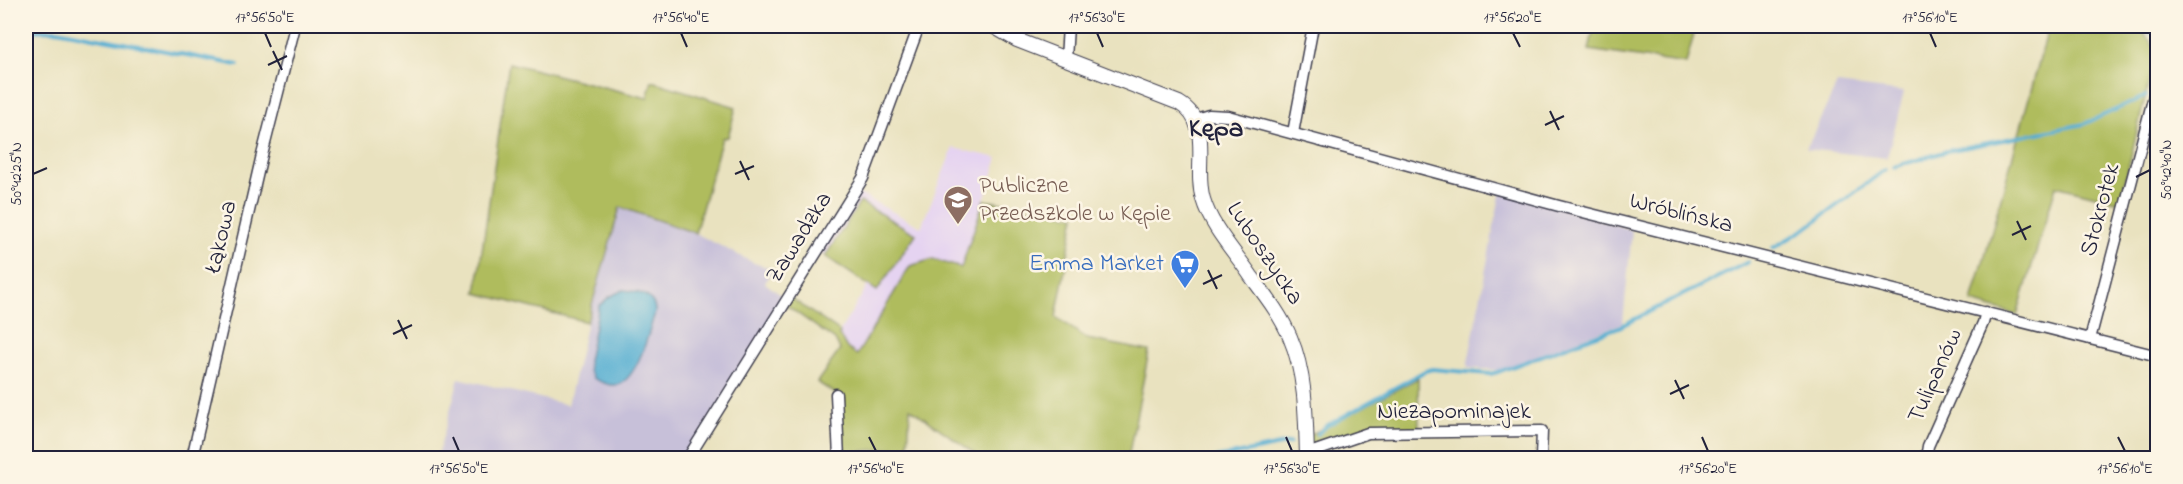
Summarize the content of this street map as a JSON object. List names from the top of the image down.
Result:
{
  "streets": {
    "street": [
      "Stokrotek",
      "Wróblińska",
      "Łąkowa",
      "Zawadzka",
      "Luboszycka",
      "Tulipanów",
      "Niezapominajek"
    ]
  },
  "crossings": [
    ["Stokrotek", "Wróblińska"],
    ["Wróblińska", "Luboszycka"],
    ["Wróblińska", "Tulipanów"],
    ["Luboszycka", "Niezapominajek"]
  ],
  "districts": ["Kępa"],
  "places": {
    "school or university": ["Publiczne Przedszkole w Kępie"],
    "supermarket": ["Emma Market"]
  },
  "coordinates": [
    "17°56'50\"E",
    "17°56'40\"E",
    "17°56'30\"E",
    "17°56'20\"E",
    "17°56'10\"E",
    "50°42'40\"N",
    "50°42'25\"N"
  ]
}
